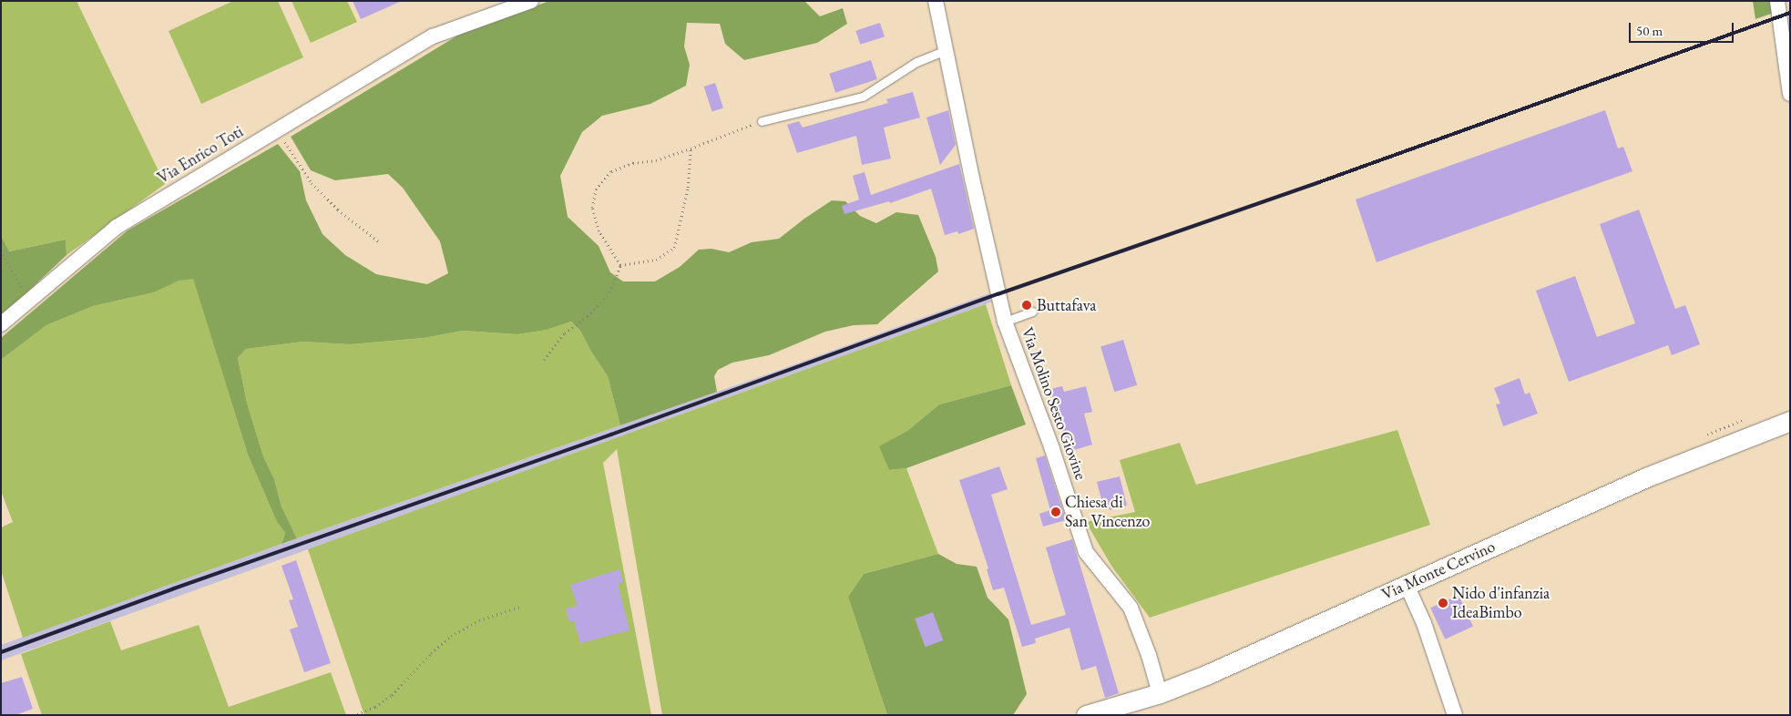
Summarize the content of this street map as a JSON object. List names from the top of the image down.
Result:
{
  "streets": {
    "street": ["Via Enrico Toti", "Via Molino Sesto Giovine", "Via Monte Cervino"]
  },
  "crossings": [
    ["Via Molino Sesto Giovine", "Via Monte Cervino"]
  ],
  "places": ["Buttafava", "Chiesa di San Vincenzo", "Nido d'infanzia IdeaBimbo"],
  "scale_bar": "50 m"
}
